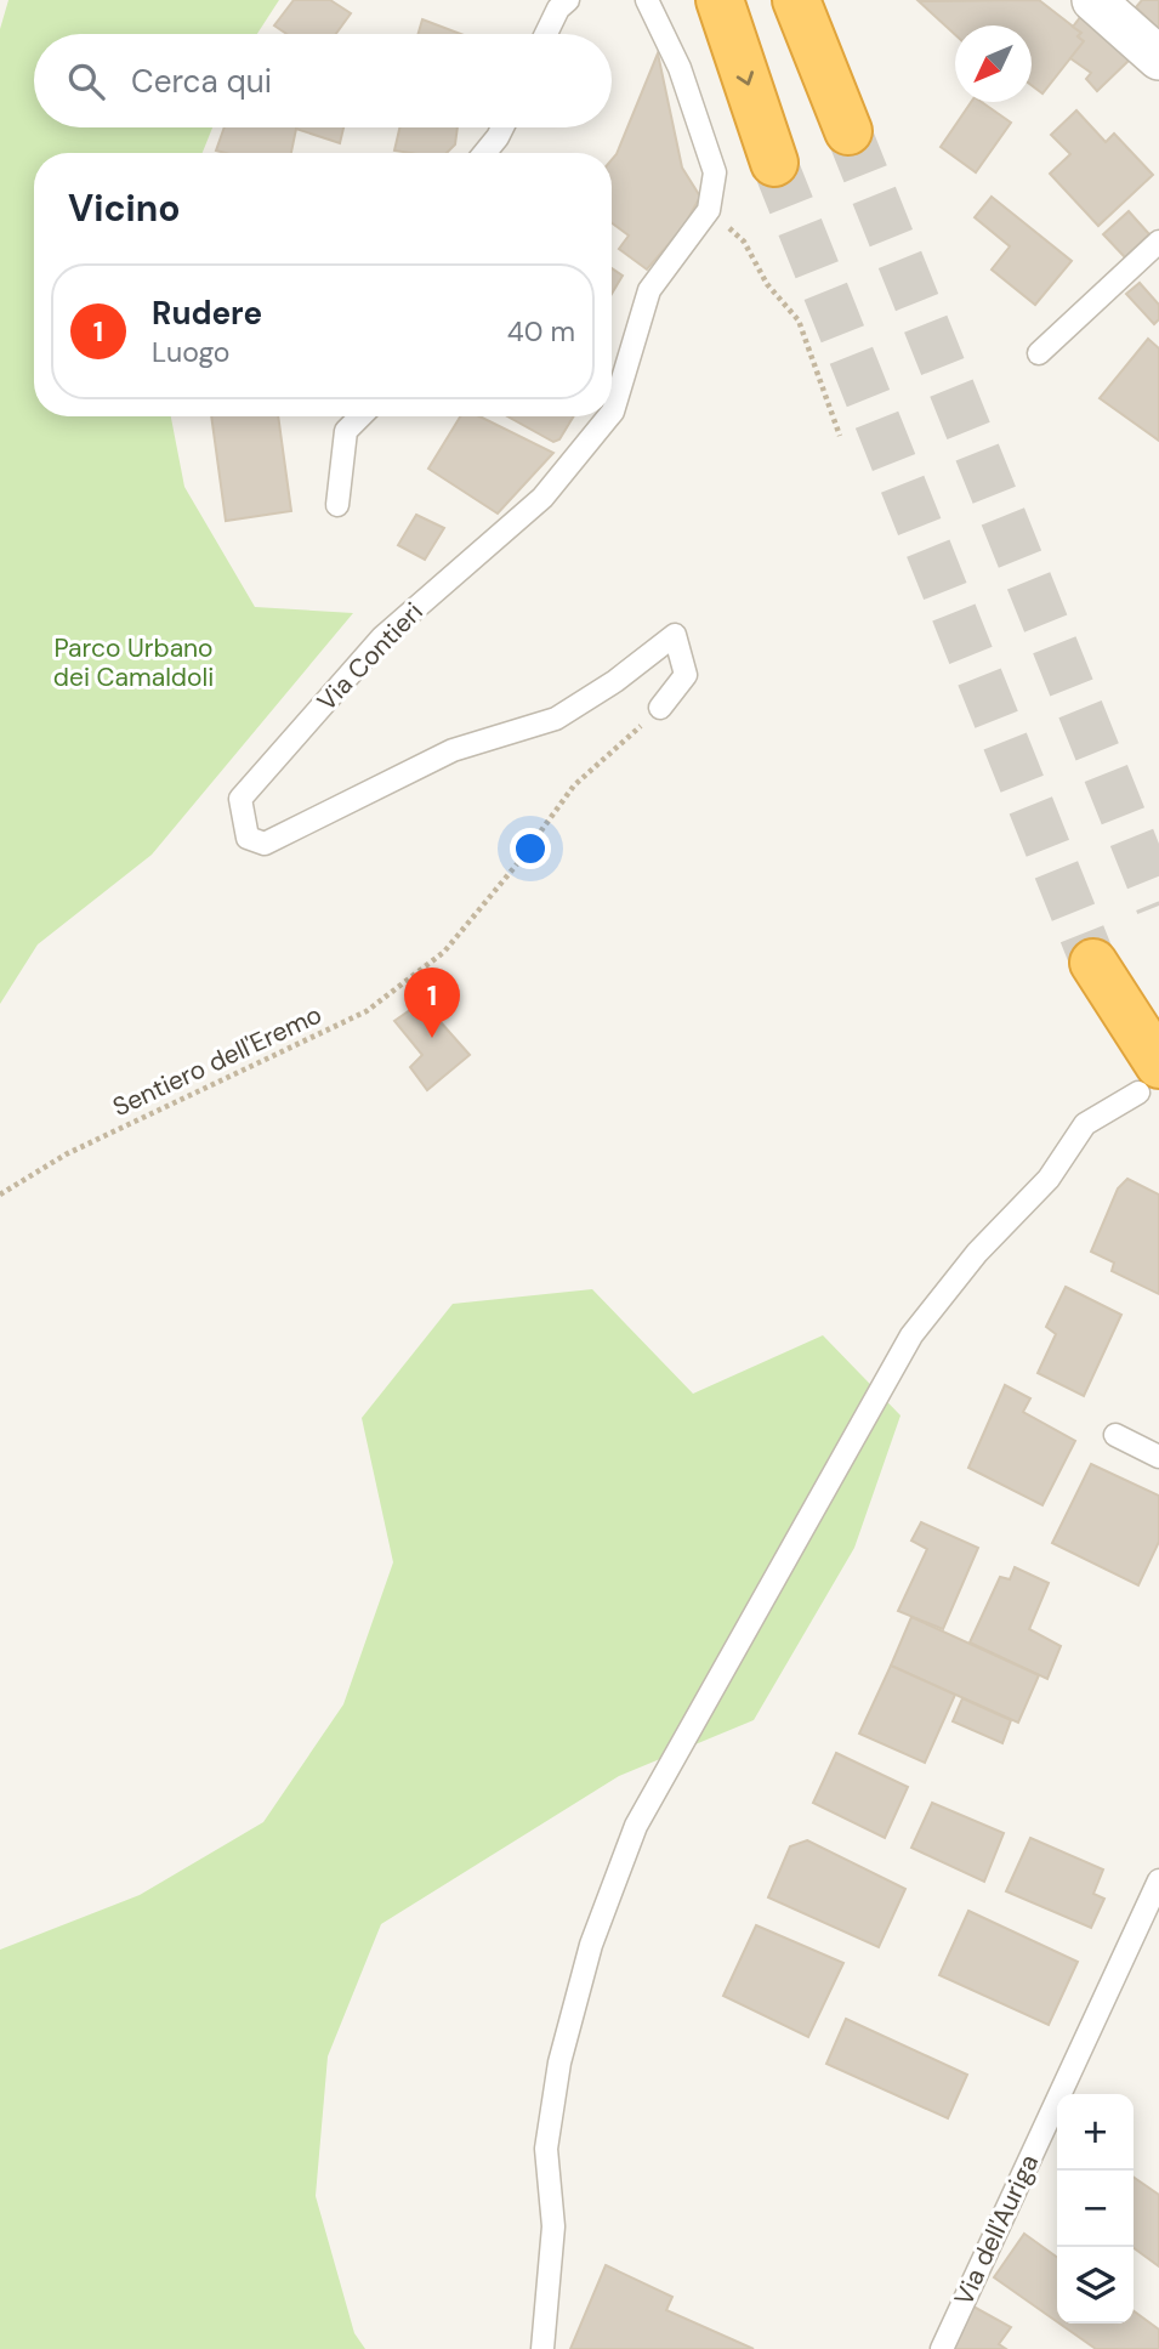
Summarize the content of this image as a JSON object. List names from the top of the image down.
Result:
{
  "streets": {
    "lane": ["Via Contieri", "Via dell'Auriga"],
    "path": ["Sentiero dell'Eremo"]
  },
  "crossings": [
    ["Via Contieri", "Sentiero dell'Eremo"]
  ],
  "parks": ["Parco Urbano dei Camaldoli"],
  "north": "bottom left",
  "page": {
    "search": "Cerca qui",
    "heading": "Vicino",
    "list": [
      {
        "mark": "1",
        "name": "Rudere",
        "note": "Luogo",
        "value": "40 m"
      }
    ],
    "pins": "1",
    "map_buttons": ["+", "−"]
  }
}
